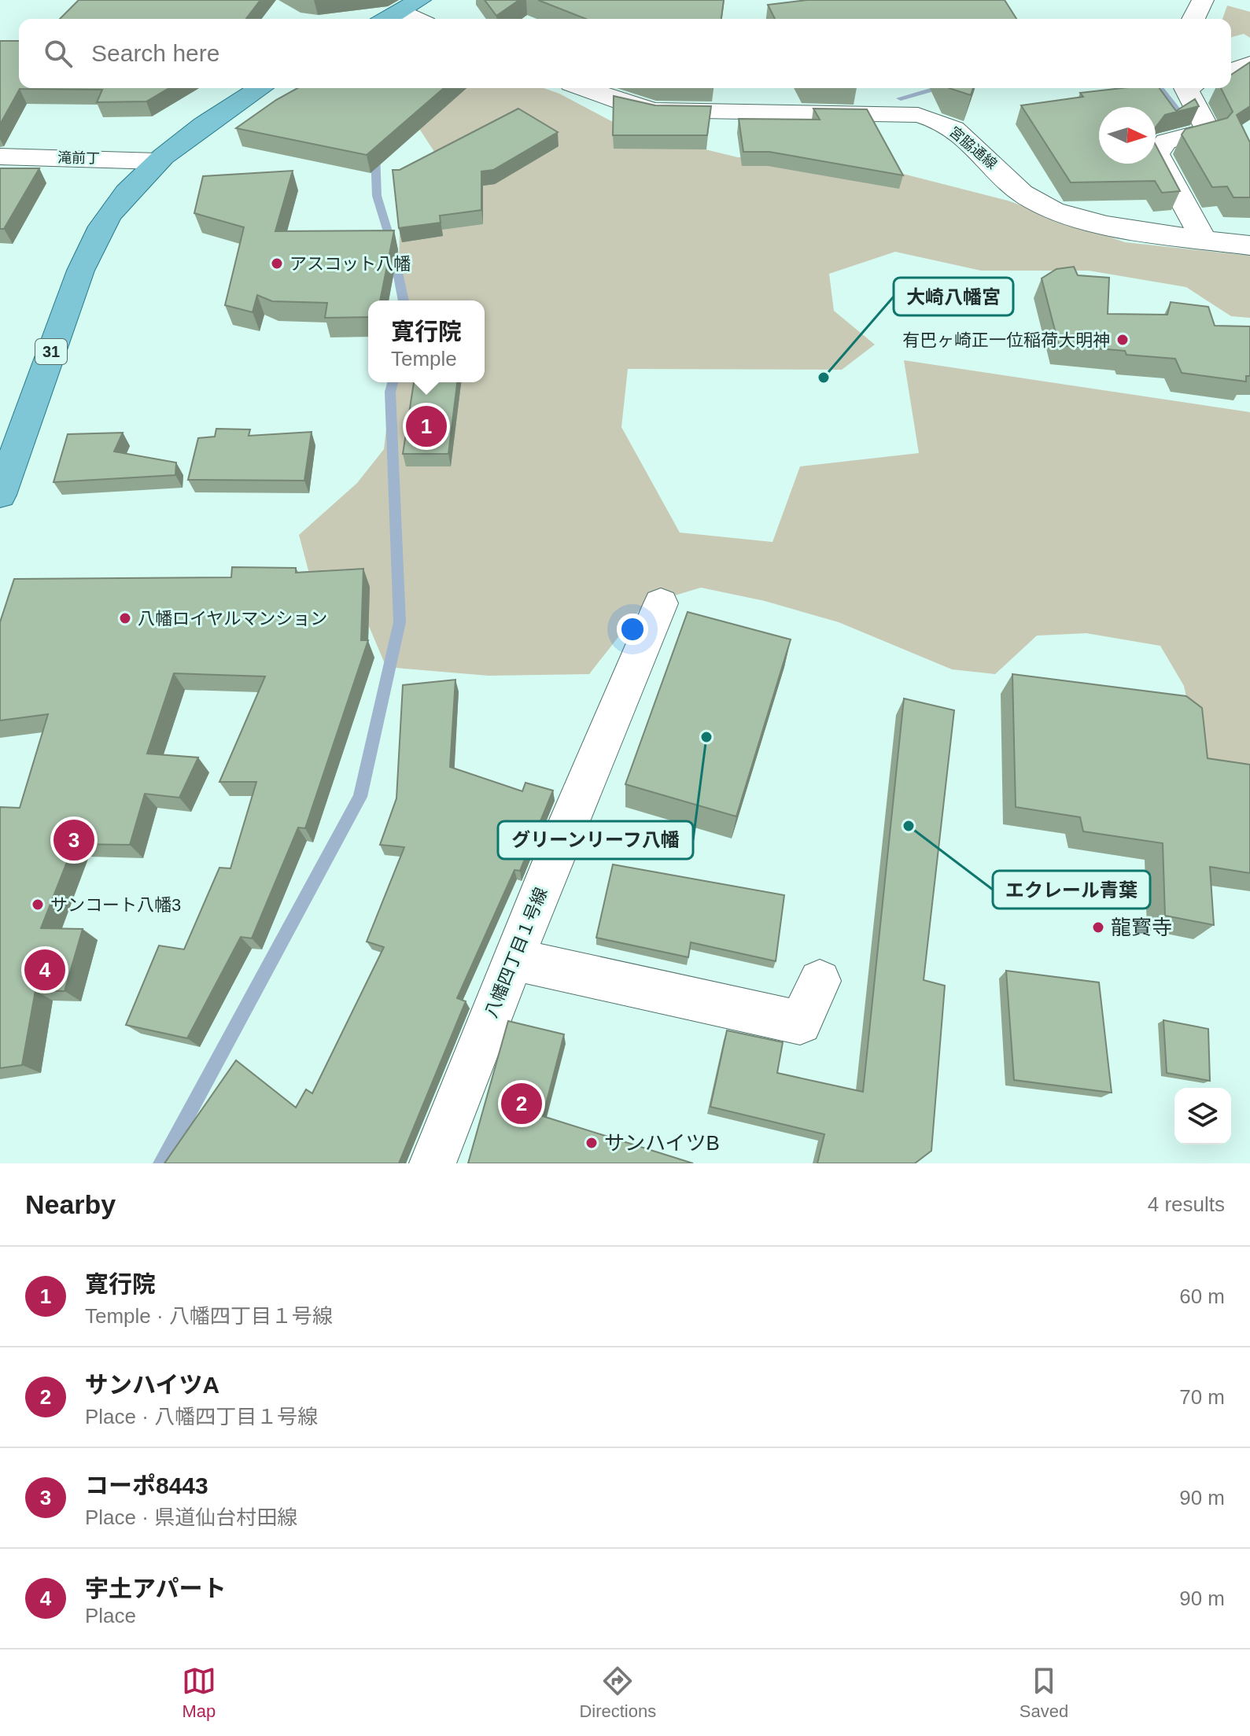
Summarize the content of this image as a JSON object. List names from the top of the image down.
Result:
{
  "streets": {
    "main road": ["31"],
    "street": ["宮脇通線", "滝前丁", "八幡四丁目１号線"]
  },
  "crossings": [
    ["滝前丁", "31"]
  ],
  "places": [
    "アスコット八幡",
    "有巴ヶ崎正一位稲荷大明神",
    "大崎八幡宮",
    "八幡ロイヤルマンション",
    "グリーンリーフ八幡",
    "エクレール青葉",
    "サンコート八幡3",
    "龍寳寺",
    "サンハイツB"
  ],
  "north": "right",
  "page": {
    "search": "Search here",
    "popup": ["寛行院", "Temple"],
    "pins": [
      "1",
      "3",
      "4",
      "2"
    ],
    "heading": ["Nearby", "4 results"],
    "list": [
      {
        "mark": "1",
        "name": "寛行院",
        "note": "Temple · 八幡四丁目１号線",
        "value": "60 m"
      },
      {
        "mark": "2",
        "name": "サンハイツA",
        "note": "Place · 八幡四丁目１号線",
        "value": "70 m"
      },
      {
        "mark": "3",
        "name": "コーポ8443",
        "note": "Place · 県道仙台村田線",
        "value": "90 m"
      },
      {
        "mark": "4",
        "name": "宇土アパート",
        "note": "Place",
        "value": "90 m"
      }
    ],
    "nav": ["Map", "Directions", "Saved"]
  }
}
